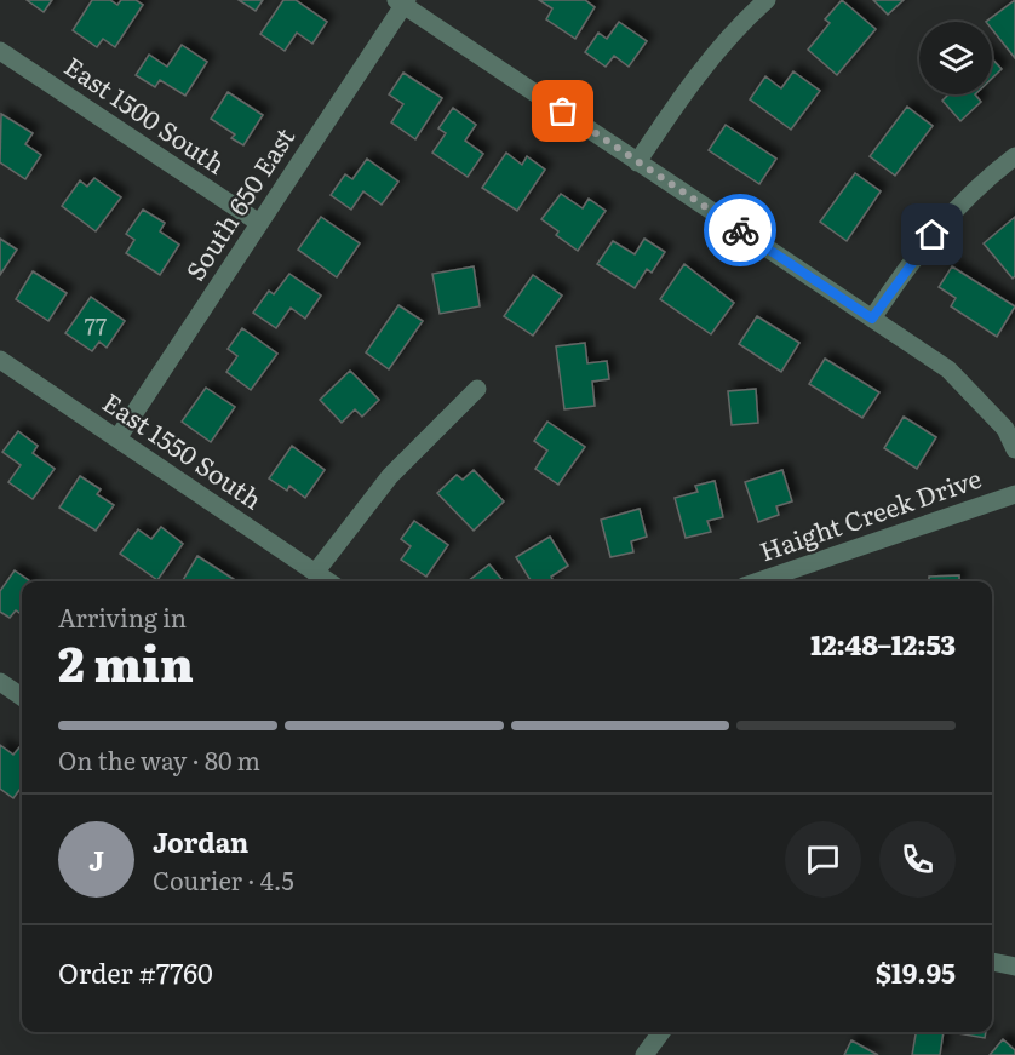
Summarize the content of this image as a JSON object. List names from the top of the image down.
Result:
{
  "streets": {
    "street": [
      "East 1500 South",
      "South 650 East",
      "East 1550 South",
      "Haight Creek Drive"
    ]
  },
  "crossings": [
    ["East 1500 South", "South 650 East"],
    ["South 650 East", "East 1550 South"]
  ],
  "house_numbers": ["77"],
  "page": {
    "heading": ["2 min", "Arriving in", "12:48–12:53"],
    "panel": [
      "Jordan",
      "Courier · 4.5",
      "Order #7760",
      "$19.95"
    ],
    "bar": "On the way · 80 m",
    "round": "J"
  }
}
